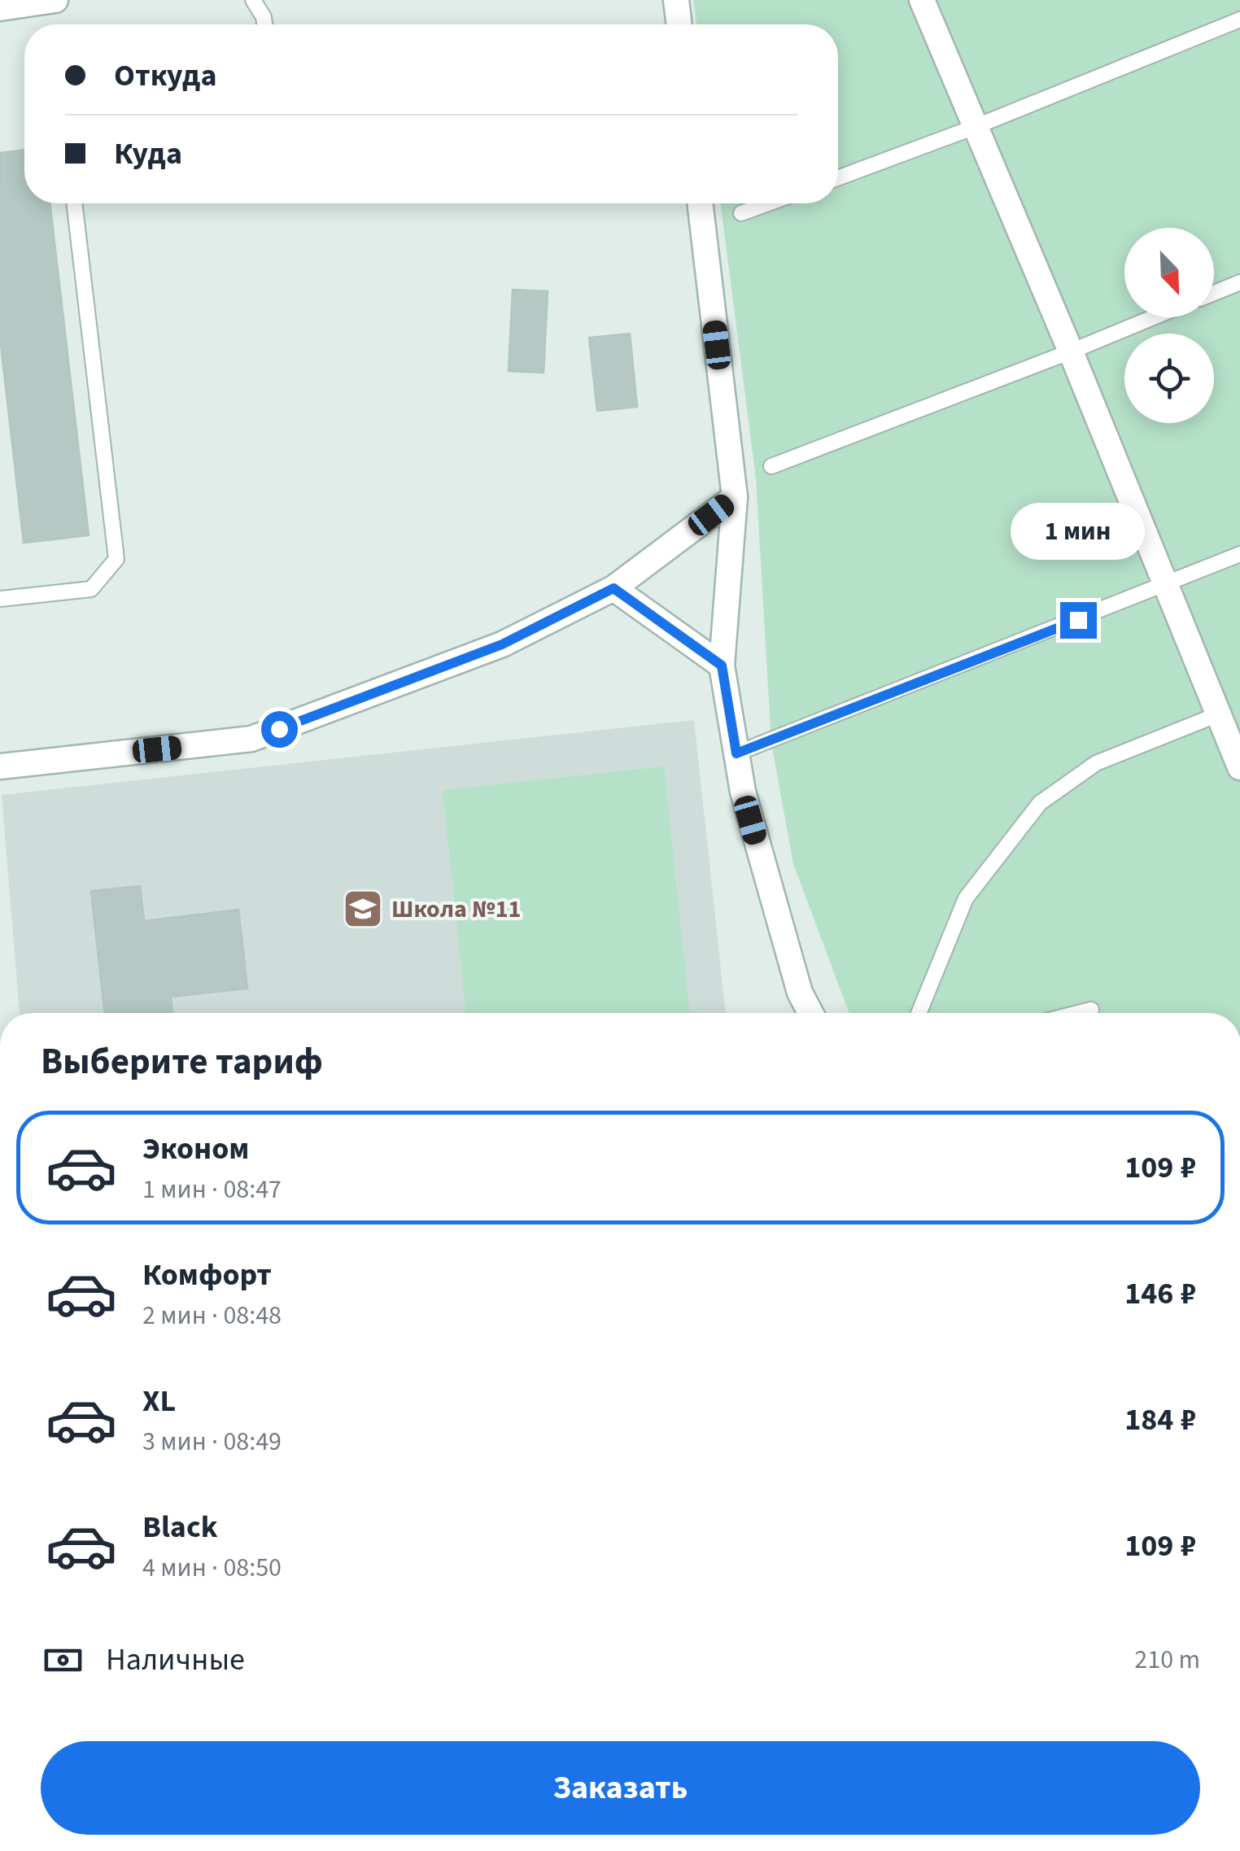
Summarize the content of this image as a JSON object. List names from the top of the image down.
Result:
{
  "places": {
    "school or university": ["Школа №11"]
  },
  "north": "bottom right",
  "page": {
    "banner": ["Откуда", "Куда"],
    "bubble": "1 мин",
    "heading": "Выберите тариф",
    "list": [
      {
        "name": "Эконом",
        "note": "1 мин · 08:47",
        "value": "109 ₽"
      },
      {
        "name": "Комфорт",
        "note": "2 мин · 08:48",
        "value": "146 ₽"
      },
      {
        "name": "XL",
        "note": "3 мин · 08:49",
        "value": "184 ₽"
      },
      {
        "name": "Black",
        "note": "4 мин · 08:50",
        "value": "109 ₽"
      }
    ],
    "pay": ["Наличные", "210 m"],
    "buttons": "Заказать"
  }
}
